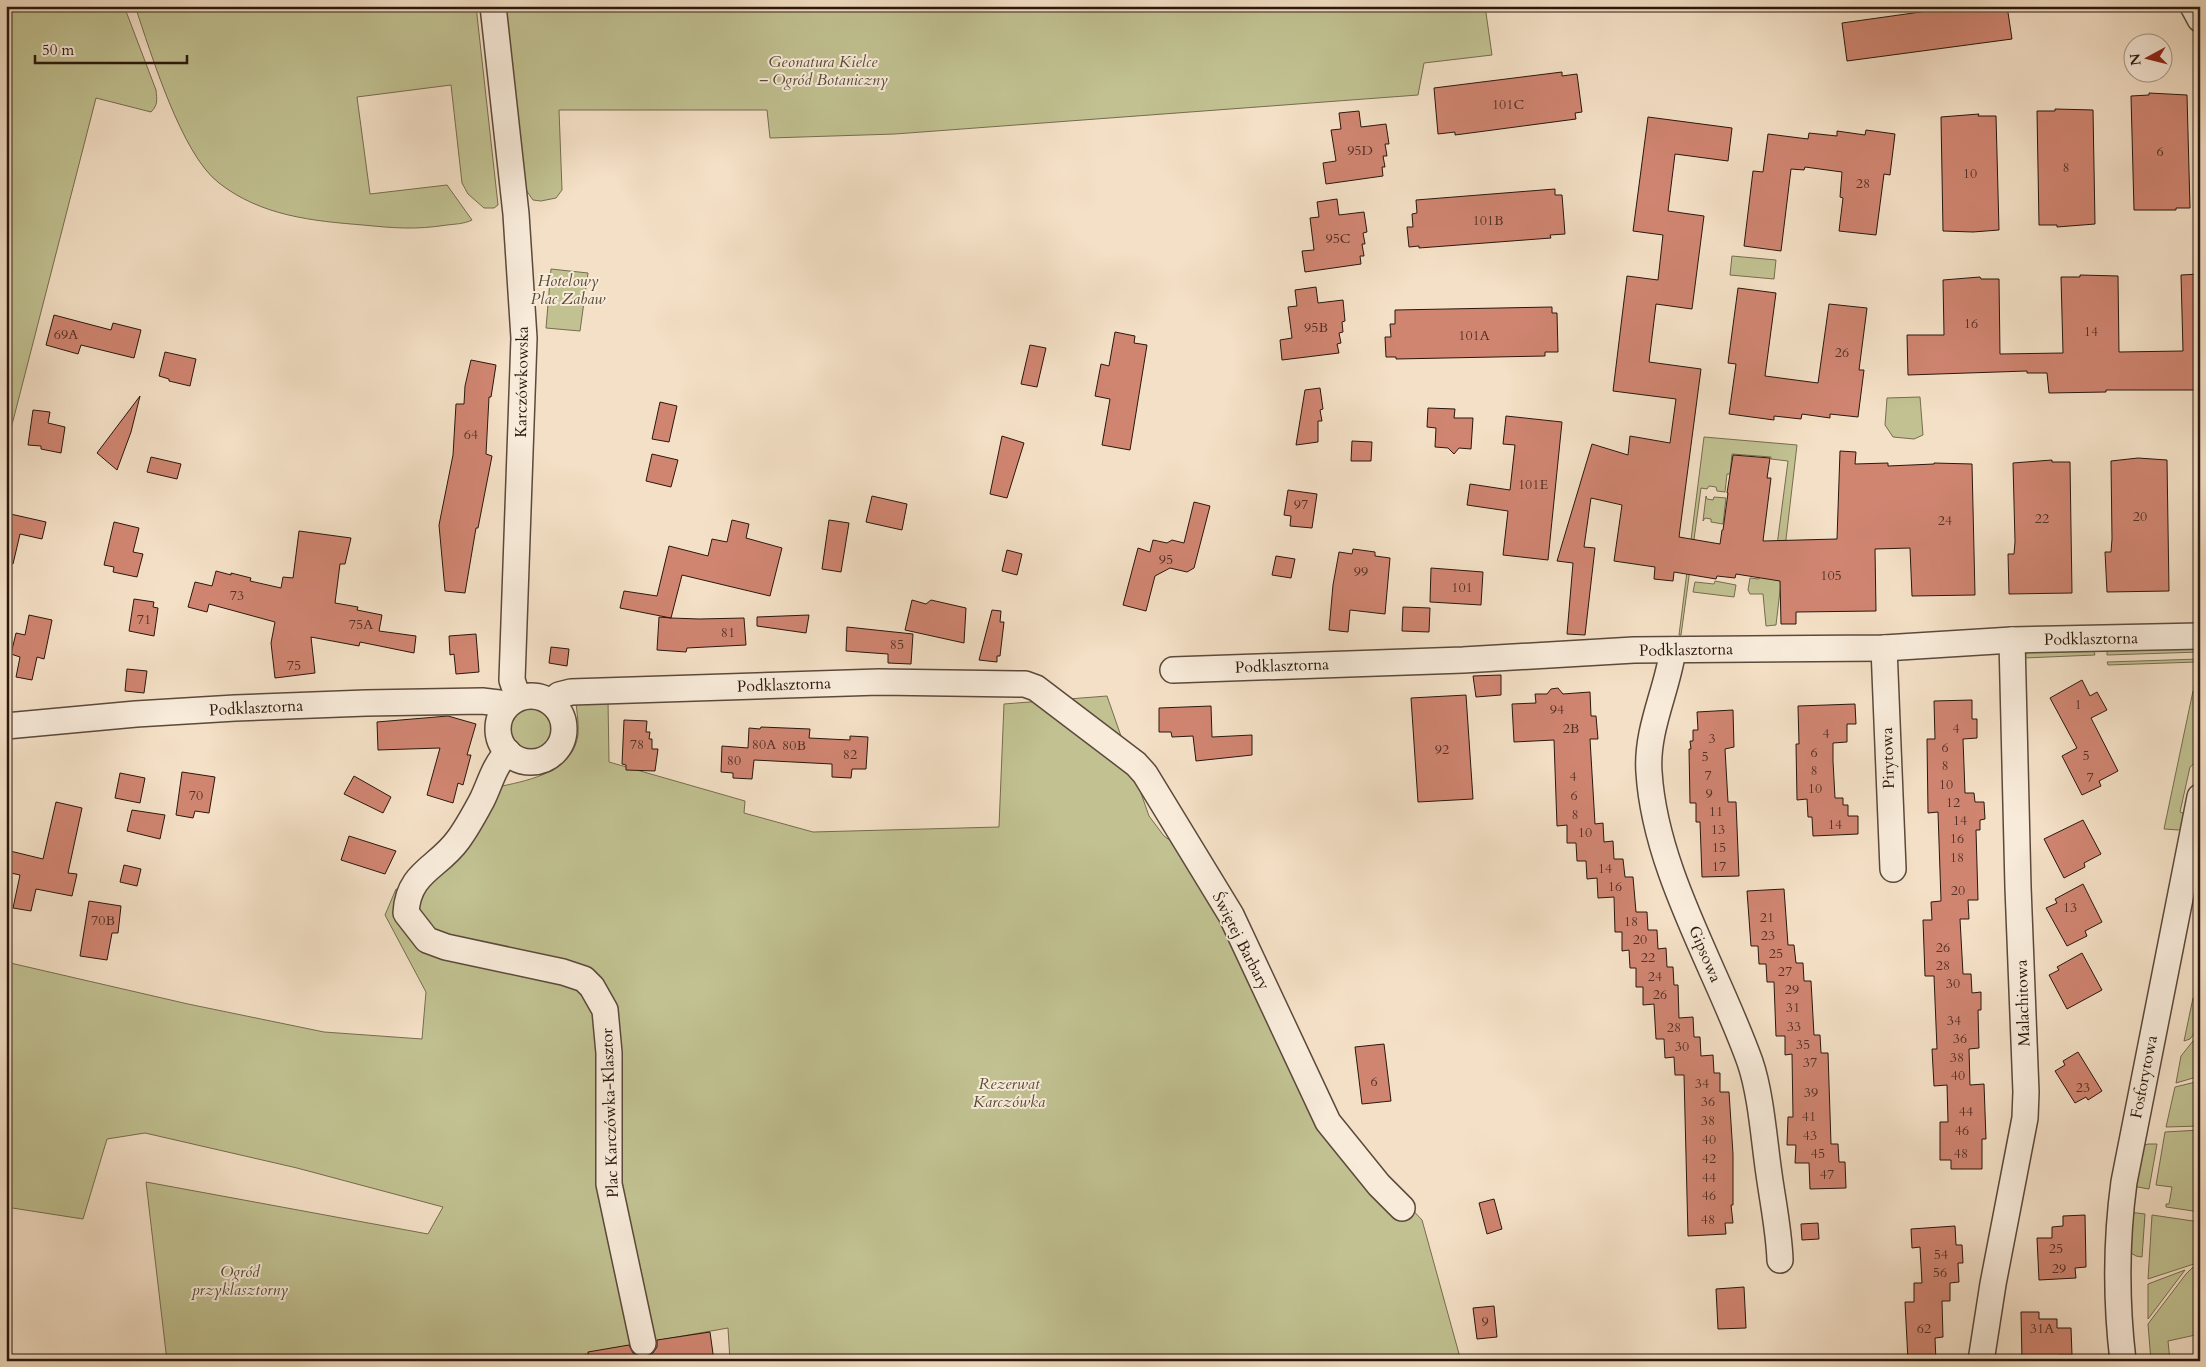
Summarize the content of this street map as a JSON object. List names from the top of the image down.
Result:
{
  "streets": {
    "street": [
      "Karczówkowska",
      "Podklasztorna",
      "Pirytowa",
      "Świętej Barbary",
      "Gipsowa",
      "Malachitowa",
      "Fosforytowa",
      "Plac Karczówka-Klasztor"
    ]
  },
  "crossings": [
    ["Karczówkowska", "Podklasztorna"],
    ["Karczówkowska", "Plac Karczówka-Klasztor"],
    ["Podklasztorna", "Pirytowa"],
    ["Podklasztorna", "Świętej Barbary"],
    ["Podklasztorna", "Gipsowa"],
    ["Podklasztorna", "Malachitowa"],
    ["Podklasztorna", "Plac Karczówka-Klasztor"]
  ],
  "parks": [
    "Geonatura Kielce – Ogród Botaniczny",
    "Hotelowy Plac Zabaw",
    "Rezerwat Karczówka",
    "Ogród przyklasztorny"
  ],
  "house_numbers": [
    "101C",
    "95D",
    "6",
    "8",
    "10",
    "28",
    "101B",
    "95C",
    "16",
    "95B",
    "14",
    "69A",
    "101A",
    "26",
    "64",
    "101E",
    "97",
    "20",
    "22",
    "24",
    "95",
    "99",
    "105",
    "101",
    "73",
    "71",
    "75A",
    "81",
    "85",
    "75",
    "1",
    "94",
    "2B",
    "4",
    "4",
    "3",
    "78",
    "80A",
    "80B",
    "6",
    "92",
    "6",
    "82",
    "5",
    "5",
    "80",
    "8",
    "8",
    "7",
    "4",
    "7",
    "10",
    "10",
    "9",
    "70",
    "6",
    "12",
    "11",
    "8",
    "14",
    "14",
    "13",
    "10",
    "16",
    "15",
    "18",
    "17",
    "14",
    "16",
    "20",
    "13",
    "21",
    "70B",
    "18",
    "23",
    "20",
    "26",
    "25",
    "22",
    "28",
    "27",
    "24",
    "30",
    "29",
    "26",
    "31",
    "34",
    "33",
    "28",
    "36",
    "35",
    "30",
    "38",
    "37",
    "40",
    "6",
    "34",
    "23",
    "39",
    "36",
    "44",
    "41",
    "38",
    "46",
    "43",
    "40",
    "45",
    "48",
    "42",
    "47",
    "44",
    "46",
    "48",
    "25",
    "54",
    "29",
    "56",
    "9",
    "62",
    "31A"
  ],
  "scale_bar": "50 m",
  "north": "left"
}
